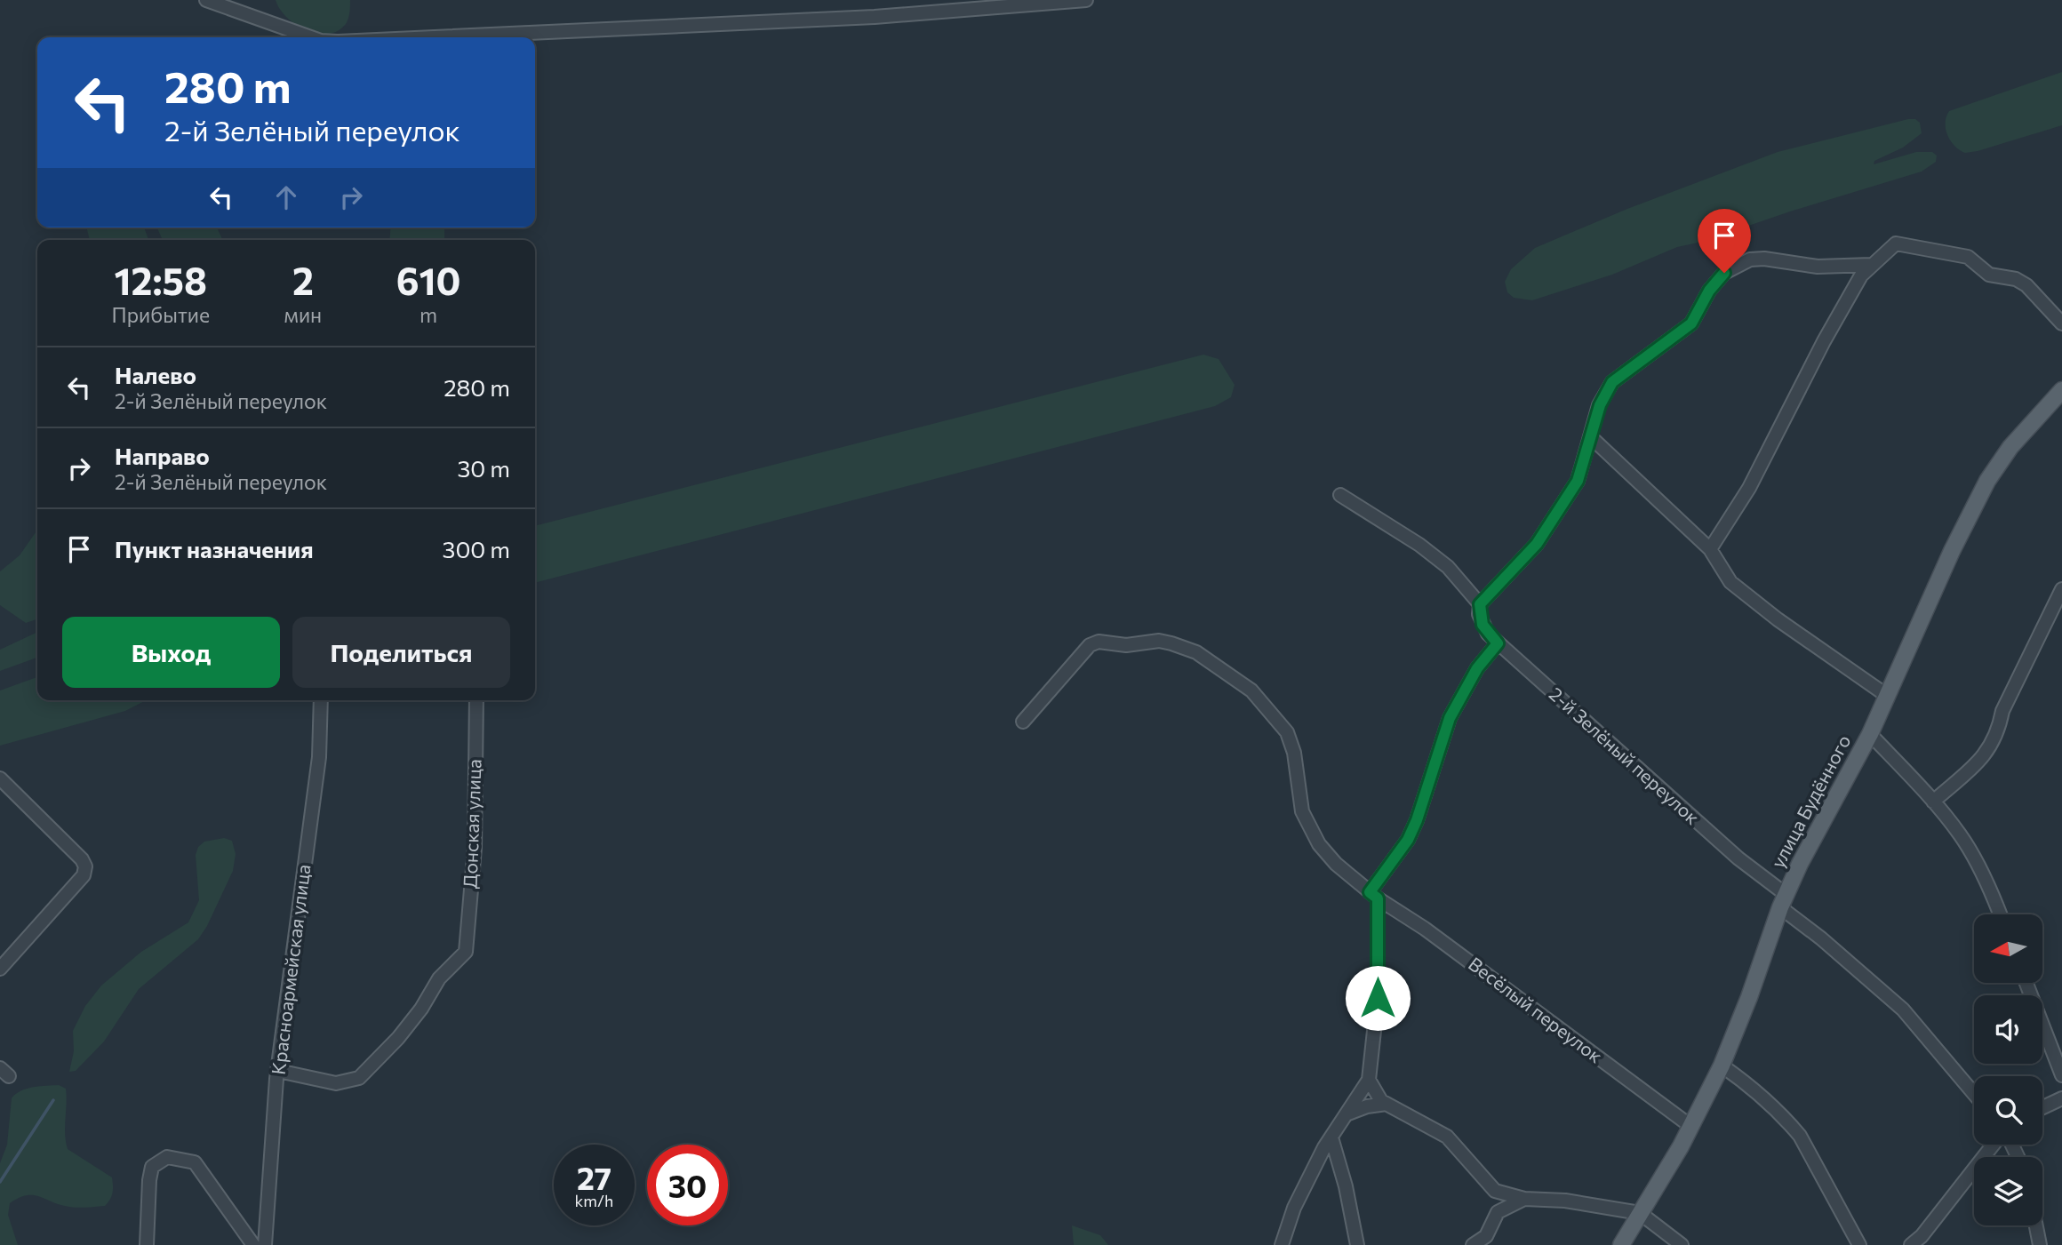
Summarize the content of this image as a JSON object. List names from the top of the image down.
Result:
{
  "streets": {
    "main road": ["улица Будённого"],
    "street": [
      "2-й Зелёный переулок",
      "Донская улица",
      "Красноармейская улица",
      "Весёлый переулок"
    ]
  },
  "crossings": [
    ["2-й Зелёный переулок", "улица Будённого"],
    ["улица Будённого", "Весёлый переулок"],
    ["Донская улица", "Красноармейская улица"]
  ],
  "north": "left",
  "page": {
    "turn": ["280 m", "2-й Зелёный переулок"],
    "eta": [
      "12:58",
      "Прибытие",
      "2",
      "мин",
      "610",
      "m"
    ],
    "list": [
      {
        "name": "Налево",
        "note": "2-й Зелёный переулок",
        "value": "280 m"
      },
      {
        "name": "Направо",
        "note": "2-й Зелёный переулок",
        "value": "30 m"
      },
      {
        "name": "Пункт назначения",
        "value": "300 m"
      }
    ],
    "buttons": ["Выход", "Поделиться"],
    "speed": "27 km/h",
    "limit": "30"
  }
}
